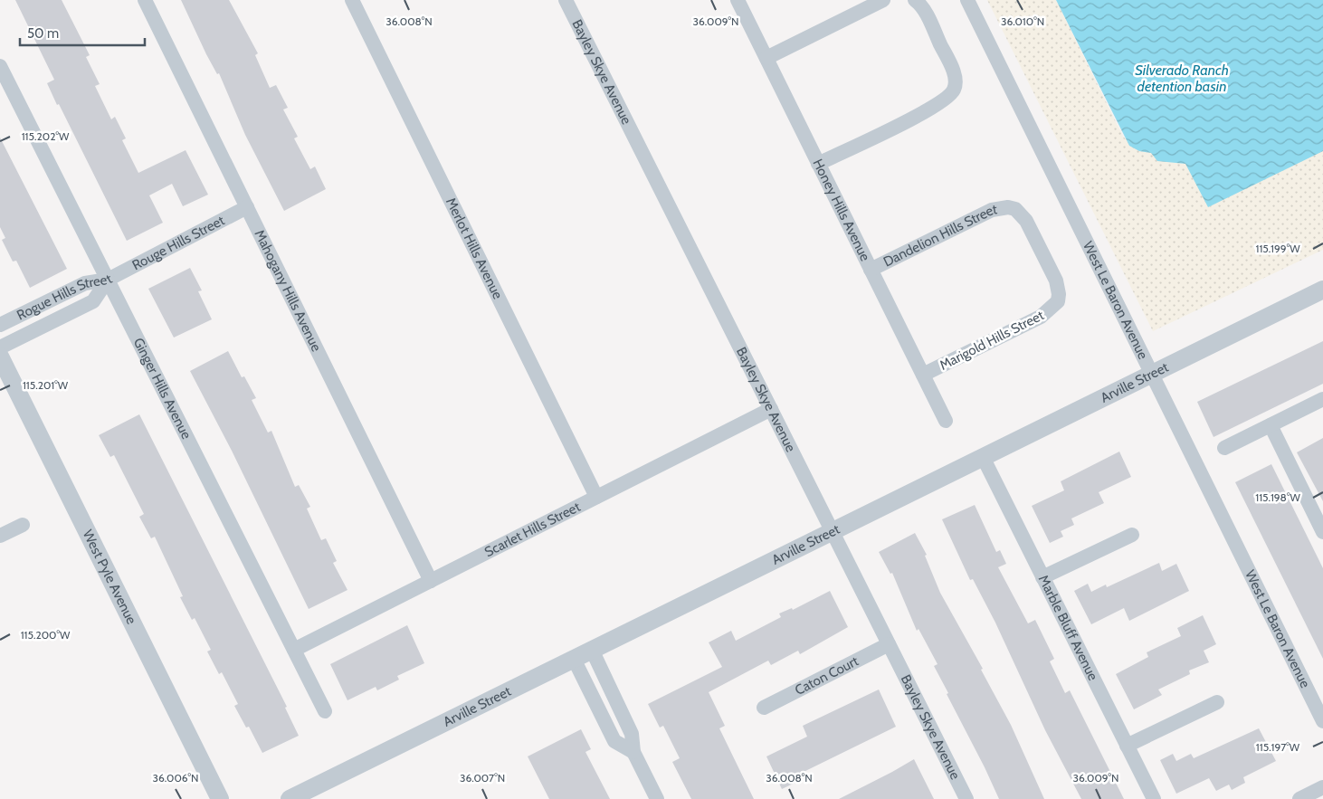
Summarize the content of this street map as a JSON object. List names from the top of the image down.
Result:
{
  "streets": {
    "street": [
      "Bayley Skye Avenue",
      "Honey Hills Avenue",
      "Dandelion Hills Street",
      "Rouge Hills Street",
      "Merlot Hills Avenue",
      "Mahogany Hills Avenue",
      "West Le Baron Avenue",
      "Rogue Hills Street",
      "Marigold Hills Street",
      "Arville Street",
      "Ginger Hills Avenue",
      "Scarlet Hills Street",
      "West Pyle Avenue",
      "Marble Bluff Avenue",
      "Caton Court"
    ]
  },
  "crossings": [
    ["Bayley Skye Avenue", "Arville Street"],
    ["Bayley Skye Avenue", "Scarlet Hills Street"],
    ["Bayley Skye Avenue", "Caton Court"],
    ["Honey Hills Avenue", "Dandelion Hills Street"],
    ["Honey Hills Avenue", "Marigold Hills Street"],
    ["Dandelion Hills Street", "Marigold Hills Street"],
    ["Rouge Hills Street", "Mahogany Hills Avenue"],
    ["Rouge Hills Street", "Rogue Hills Street"],
    ["Rouge Hills Street", "Ginger Hills Avenue"],
    ["Merlot Hills Avenue", "Scarlet Hills Street"],
    ["Mahogany Hills Avenue", "Scarlet Hills Street"],
    ["West Le Baron Avenue", "Arville Street"],
    ["Rogue Hills Street", "Ginger Hills Avenue"],
    ["Arville Street", "Marble Bluff Avenue"],
    ["Ginger Hills Avenue", "Scarlet Hills Street"]
  ],
  "water": ["Silverado Ranch detention basin"],
  "scale_bar": "50 m",
  "coordinates": [
    "36.008°N",
    "36.009°N",
    "36.010°N",
    "115.202°W",
    "115.199°W",
    "115.201°W",
    "115.198°W",
    "115.200°W",
    "115.197°W",
    "36.006°N",
    "36.007°N"
  ]
}
